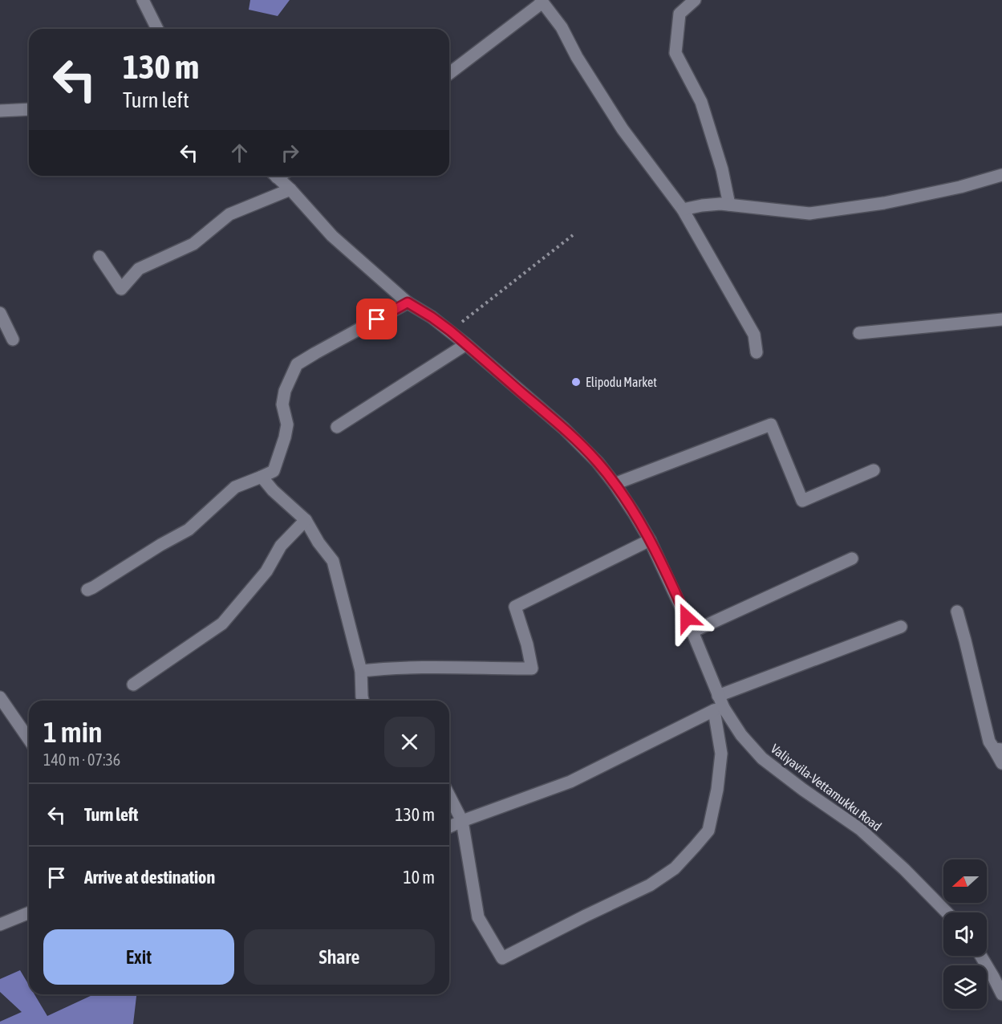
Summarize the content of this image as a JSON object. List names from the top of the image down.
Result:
{
  "streets": {
    "street": ["Valiyavila-Vettamukku Road"]
  },
  "places": ["Elipodu Market"],
  "north": "left",
  "page": {
    "turn": ["130 m", "Turn left"],
    "heading": ["1 min", "140 m · 07:36"],
    "list": [
      {
        "name": "Turn left",
        "value": "130 m"
      },
      {
        "name": "Arrive at destination",
        "value": "10 m"
      }
    ],
    "buttons": ["Exit", "Share"]
  }
}
